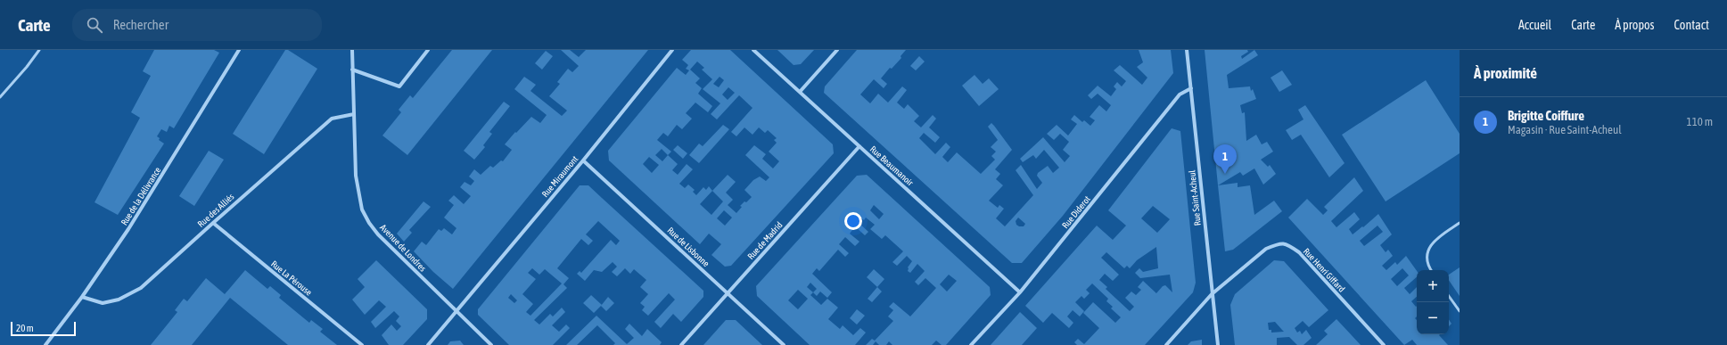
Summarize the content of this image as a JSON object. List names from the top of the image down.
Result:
{
  "streets": {
    "street": [
      "Rue Beaumanoir",
      "Rue Miraumont",
      "Rue de la Délivrance",
      "Rue Saint-Acheul",
      "Rue des Alliés",
      "Rue Diderot",
      "Rue de Madrid",
      "Rue de Lisbonne",
      "Avenue de Londres",
      "Rue Henri Giffard",
      "Rue La Pérouse"
    ]
  },
  "crossings": [
    ["Rue Beaumanoir", "Rue Diderot"],
    ["Rue Beaumanoir", "Rue de Madrid"],
    ["Rue Miraumont", "Rue de Lisbonne"],
    ["Rue Miraumont", "Avenue de Londres"],
    ["Rue de la Délivrance", "Rue des Alliés"],
    ["Rue Saint-Acheul", "Rue Diderot"],
    ["Rue Saint-Acheul", "Rue Henri Giffard"],
    ["Rue des Alliés", "Avenue de Londres"],
    ["Rue des Alliés", "Rue La Pérouse"],
    ["Rue de Madrid", "Rue de Lisbonne"]
  ],
  "scale_bar": "20 m",
  "page": {
    "header": "Carte",
    "search": "Rechercher",
    "nav": [
      "Accueil",
      "Carte",
      "À propos",
      "Contact"
    ],
    "heading": "À proximité",
    "list": [
      {
        "mark": "1",
        "name": "Brigitte Coiffure",
        "note": "Magasin · Rue Saint-Acheul",
        "value": "110 m"
      }
    ],
    "pins": "1",
    "map_buttons": ["+", "−"],
    "scale": "20 m"
  }
}
